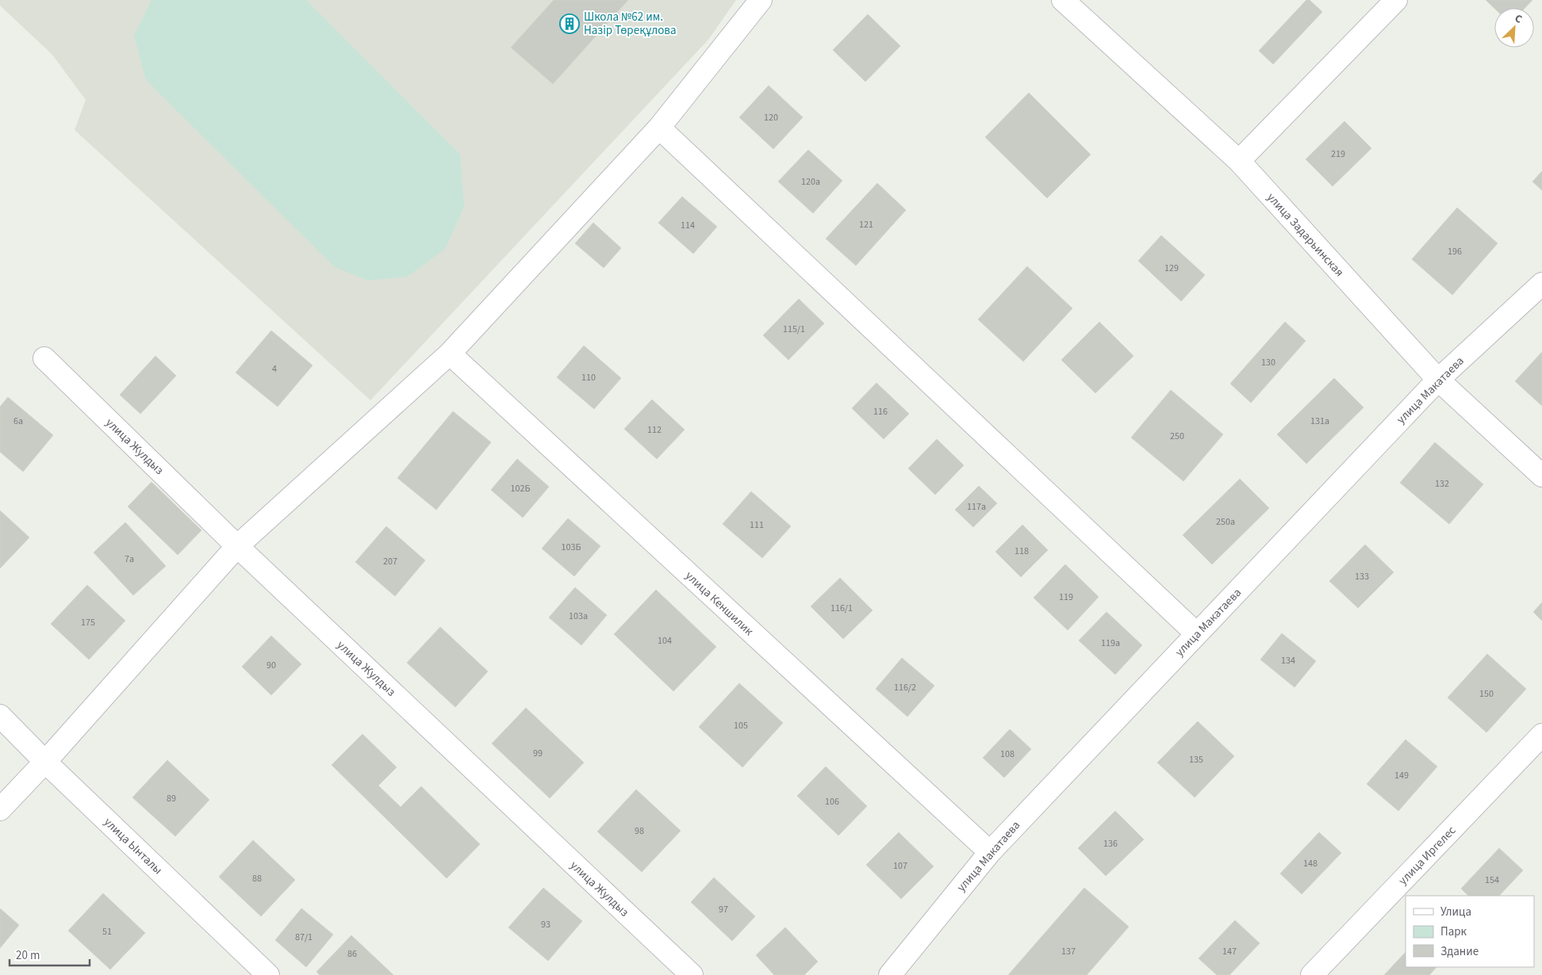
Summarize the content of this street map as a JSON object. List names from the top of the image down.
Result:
{
  "streets": {
    "street": [
      "улица Задарьинская",
      "улица Макатаева",
      "улица Жулдыз",
      "улица Кеншилик",
      "улица Ынталы",
      "улица Иргелес"
    ]
  },
  "crossings": [
    ["улица Задарьинская", "улица Макатаева"],
    ["улица Макатаева", "улица Кеншилик"]
  ],
  "places": {
    "building": ["Школа №62 им. Назір Төреқұлова"]
  },
  "house_numbers": [
    "120",
    "219",
    "120а",
    "121",
    "114",
    "196",
    "129",
    "115/1",
    "130",
    "4",
    "110",
    "116",
    "6а",
    "131а",
    "112",
    "250",
    "132",
    "102Б",
    "117а",
    "250а",
    "111",
    "103Б",
    "118",
    "7а",
    "207",
    "133",
    "119",
    "116/1",
    "103а",
    "175",
    "104",
    "119а",
    "134",
    "90",
    "116/2",
    "150",
    "105",
    "99",
    "108",
    "135",
    "149",
    "89",
    "106",
    "98",
    "136",
    "148",
    "107",
    "88",
    "154",
    "97",
    "93",
    "51",
    "87/1",
    "137",
    "147",
    "86"
  ],
  "legend": ["Улица", "Парк", "Здание"],
  "scale_bar": "20 m",
  "north": "top right"
}
